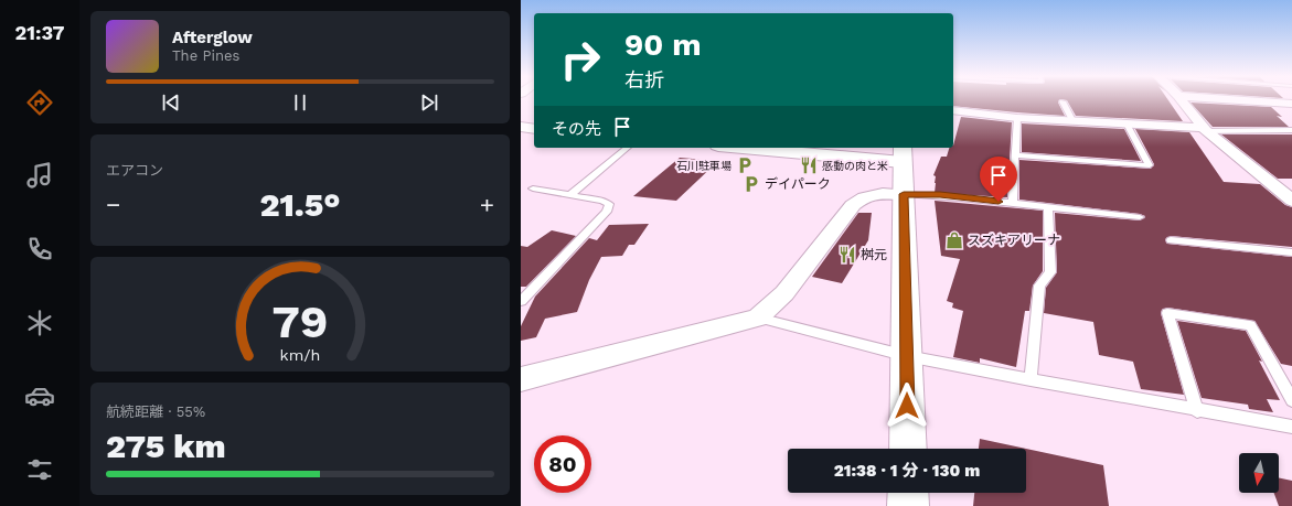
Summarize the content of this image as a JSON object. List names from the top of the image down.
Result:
{
  "places": {
    "parking": ["石川駐車場", "デイパーク"],
    "restaurant": ["感動の肉と米", "桝元"],
    "shop": ["スズキアリーナ"]
  },
  "north": "bottom",
  "page": {
    "tabs": "21:37",
    "turn": ["90 m", "右折"],
    "song": ["Afterglow", "The Pines"],
    "then": "その先",
    "tile": [
      "エアコン",
      ["航続距離 · 55%", "275 km"]
    ],
    "heat": ["−", "21.5°", "+"],
    "limit": "80",
    "trip": "21:38 · 1 分 · 130 m",
    "gauge": ["79", "km/h"]
  }
}
